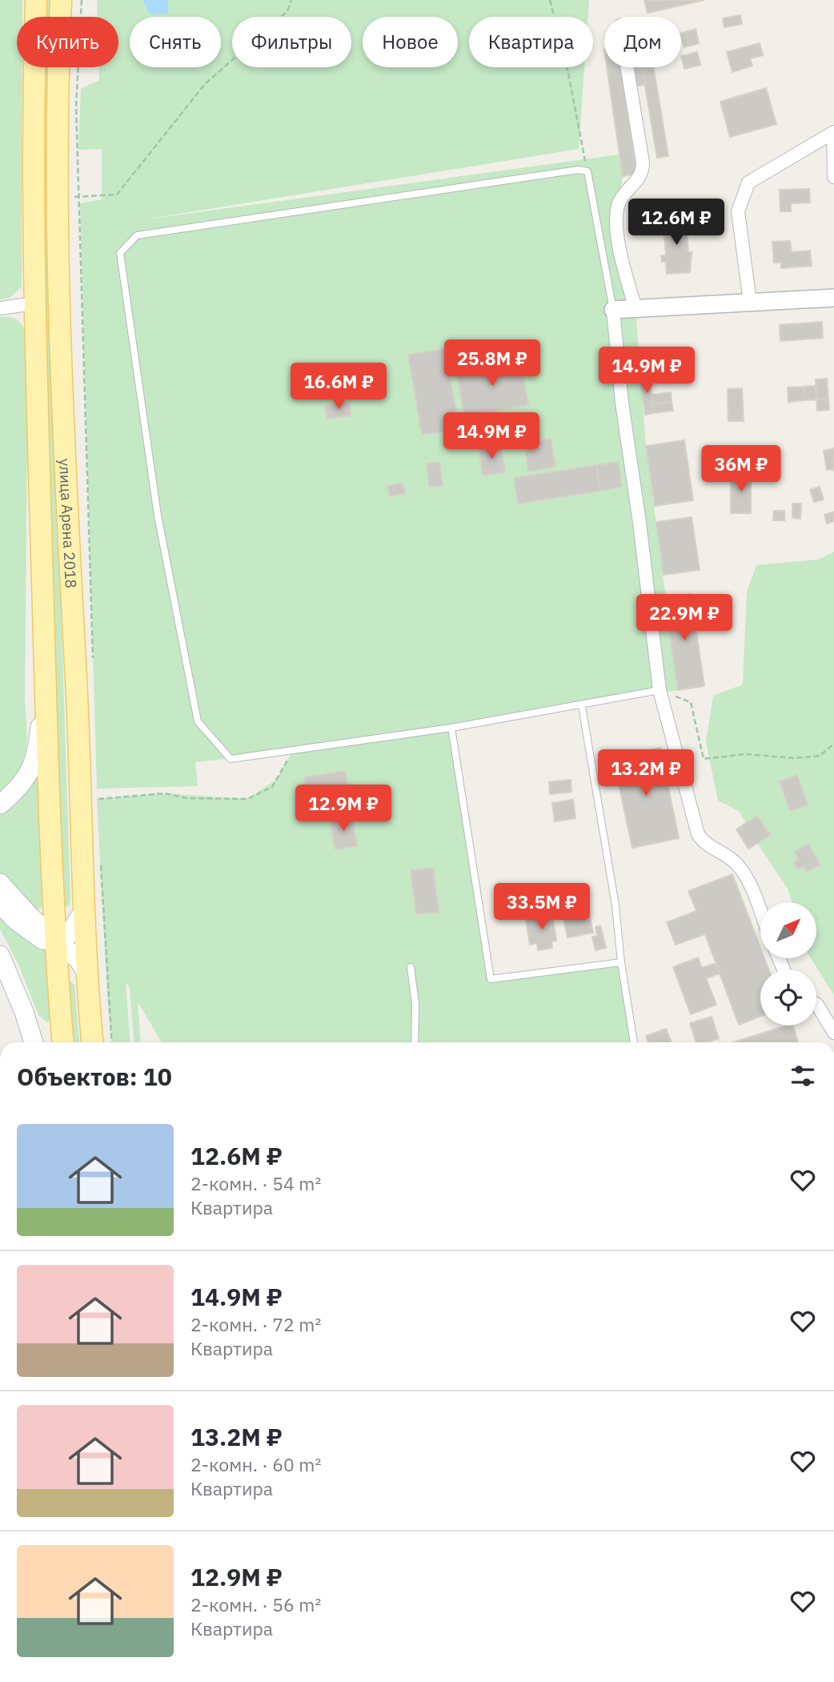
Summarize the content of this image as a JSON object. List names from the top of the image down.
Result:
{
  "streets": {
    "main road": ["улица Арена 2018"]
  },
  "north": "top right",
  "page": {
    "chip": [
      "Купить",
      "Снять",
      "Фильтры",
      "Новое",
      "Квартира",
      "Дом"
    ],
    "price": [
      "12.6M ₽",
      "25.8M ₽",
      "14.9M ₽",
      "16.6M ₽",
      "14.9M ₽",
      "36M ₽",
      "22.9M ₽",
      "13.2M ₽",
      "12.9M ₽",
      "33.5M ₽"
    ],
    "heading": "Объектов: 10",
    "list": [
      {
        "name": "12.6M ₽",
        "note": "2-комн. · 54 m² · Квартира"
      },
      {
        "name": "14.9M ₽",
        "note": "2-комн. · 72 m² · Квартира"
      },
      {
        "name": "13.2M ₽",
        "note": "2-комн. · 60 m² · Квартира"
      },
      {
        "name": "12.9M ₽",
        "note": "2-комн. · 56 m² · Квартира"
      }
    ]
  }
}
